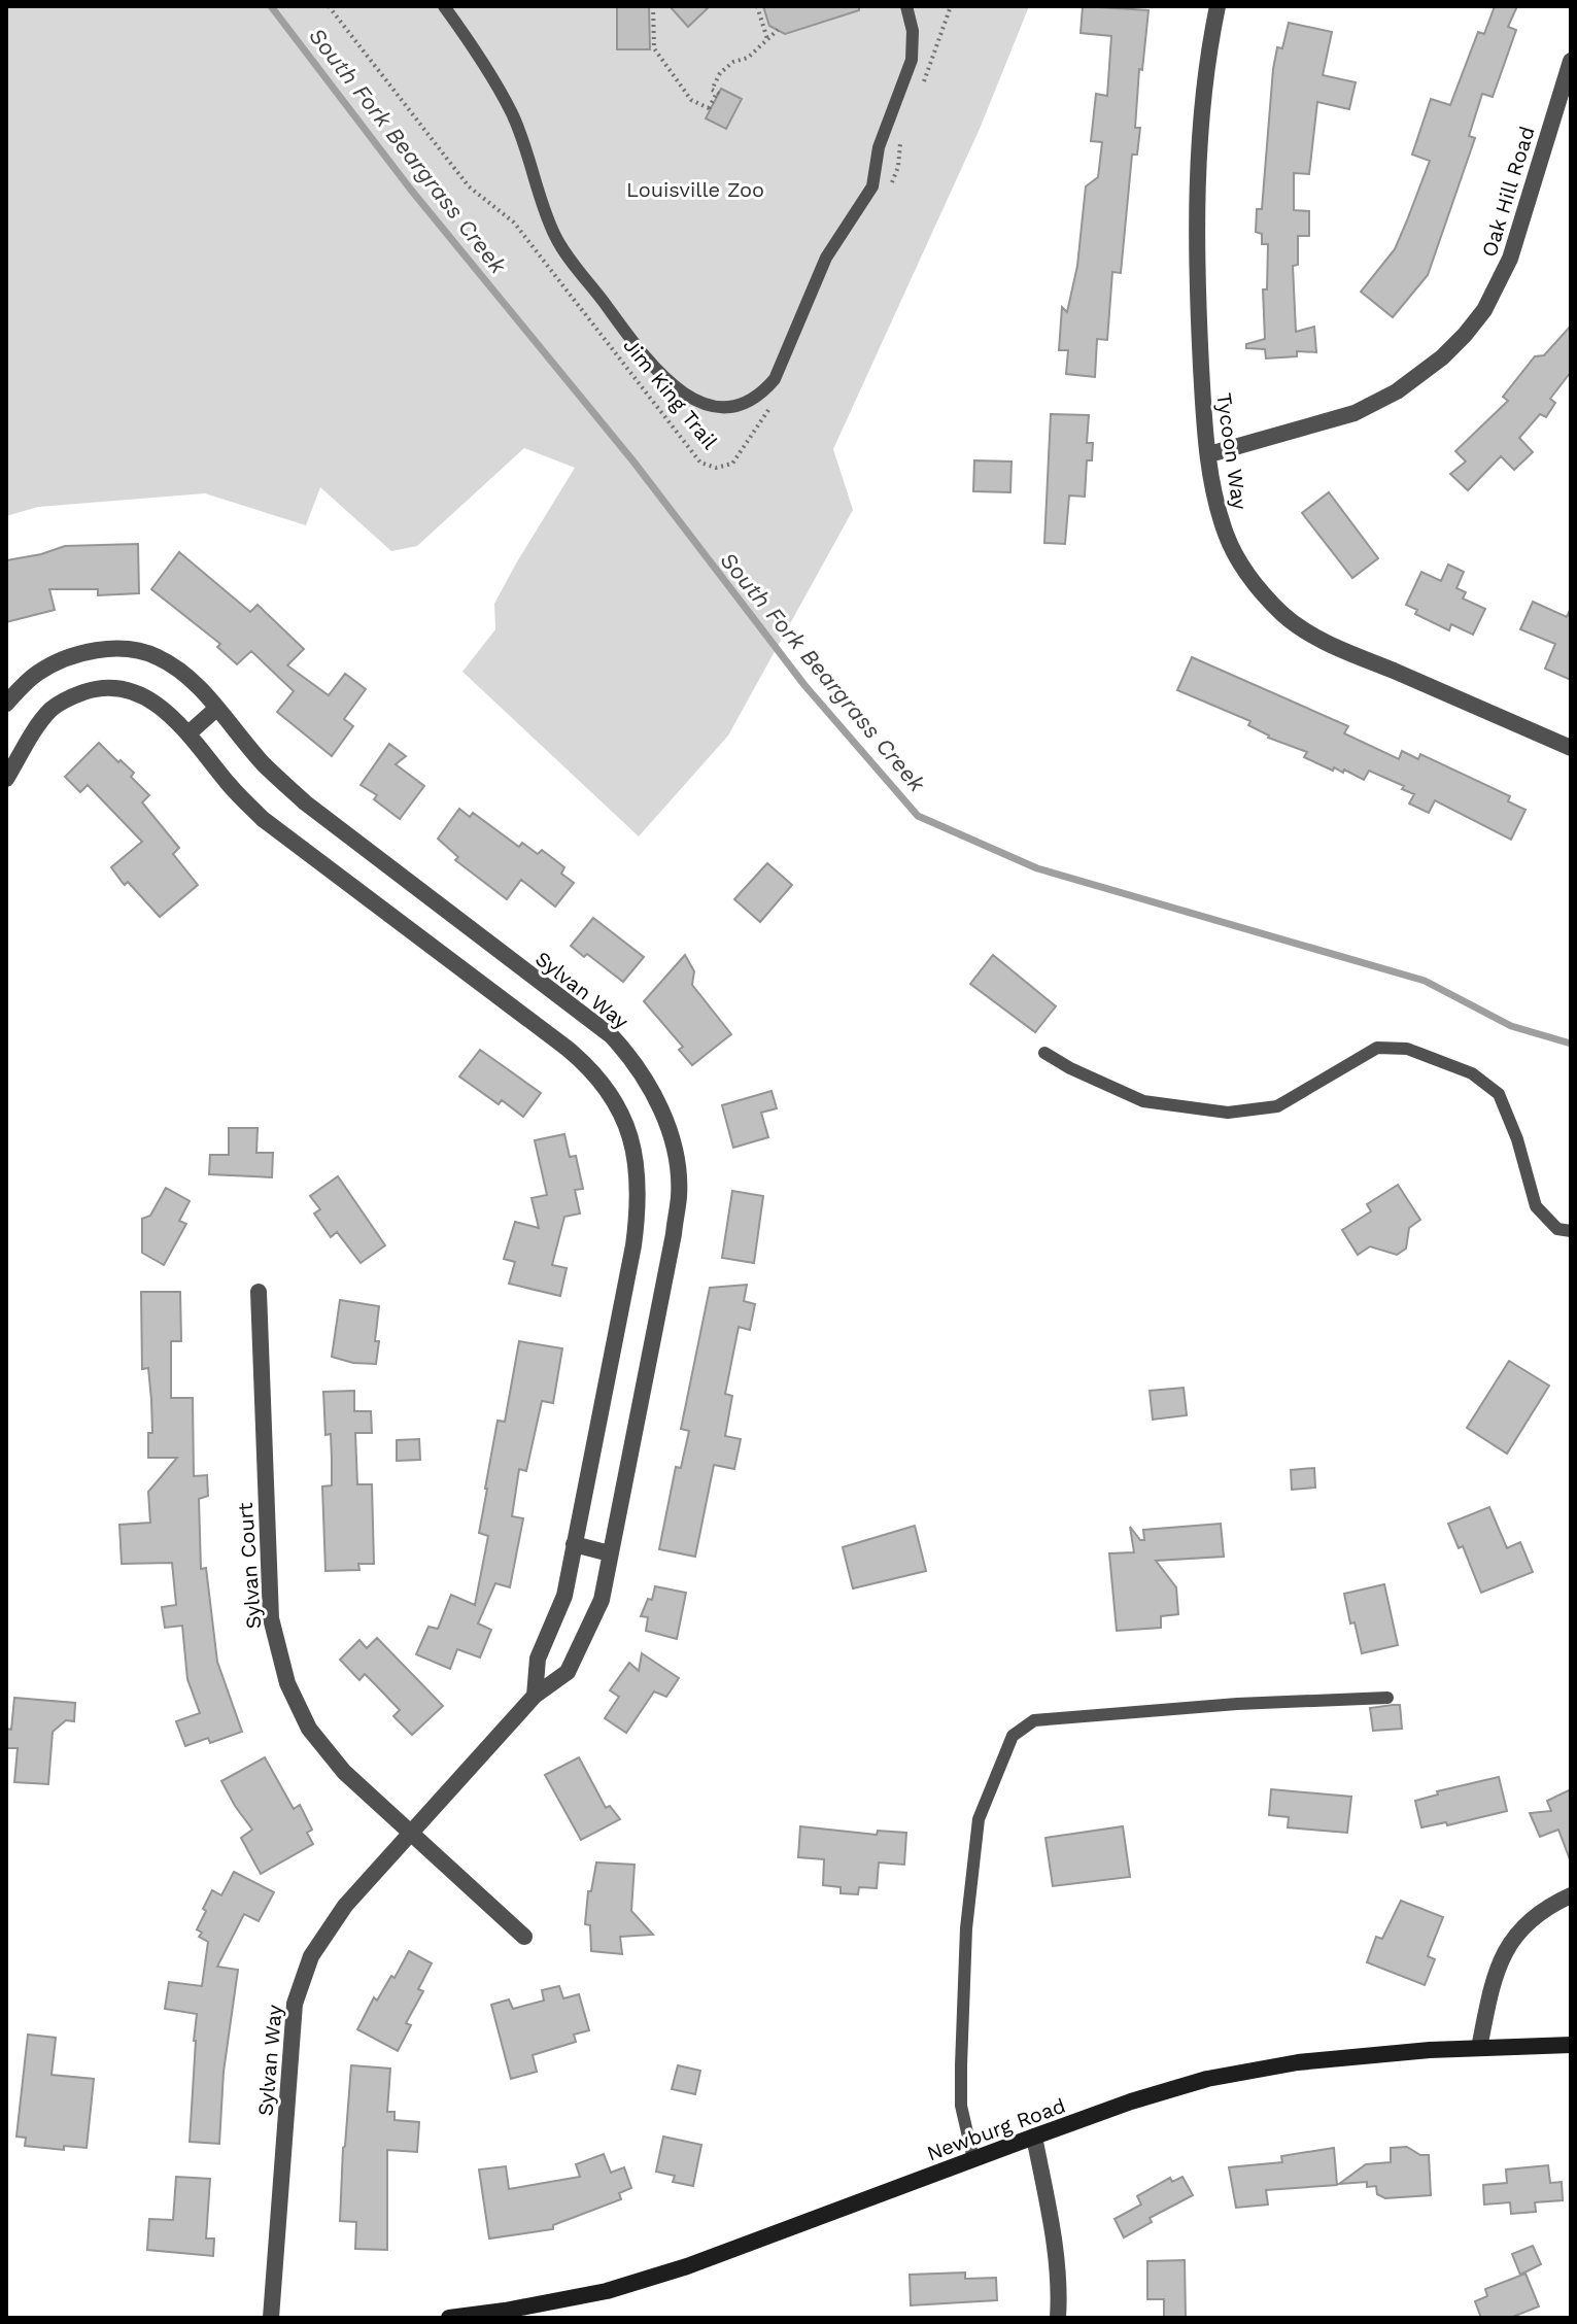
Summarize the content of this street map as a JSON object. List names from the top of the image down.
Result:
{
  "streets": {
    "main road": ["Newburg Road"],
    "street": [
      "Oak Hill Road",
      "Tycoon Way",
      "Sylvan Way",
      "Sylvan Court"
    ],
    "path": ["Jim King Trail"]
  },
  "crossings": [
    ["Oak Hill Road", "Tycoon Way"],
    ["Sylvan Way", "Sylvan Court"]
  ],
  "water": ["South Fork Beargrass Creek"],
  "parks": ["Louisville Zoo"]
}
